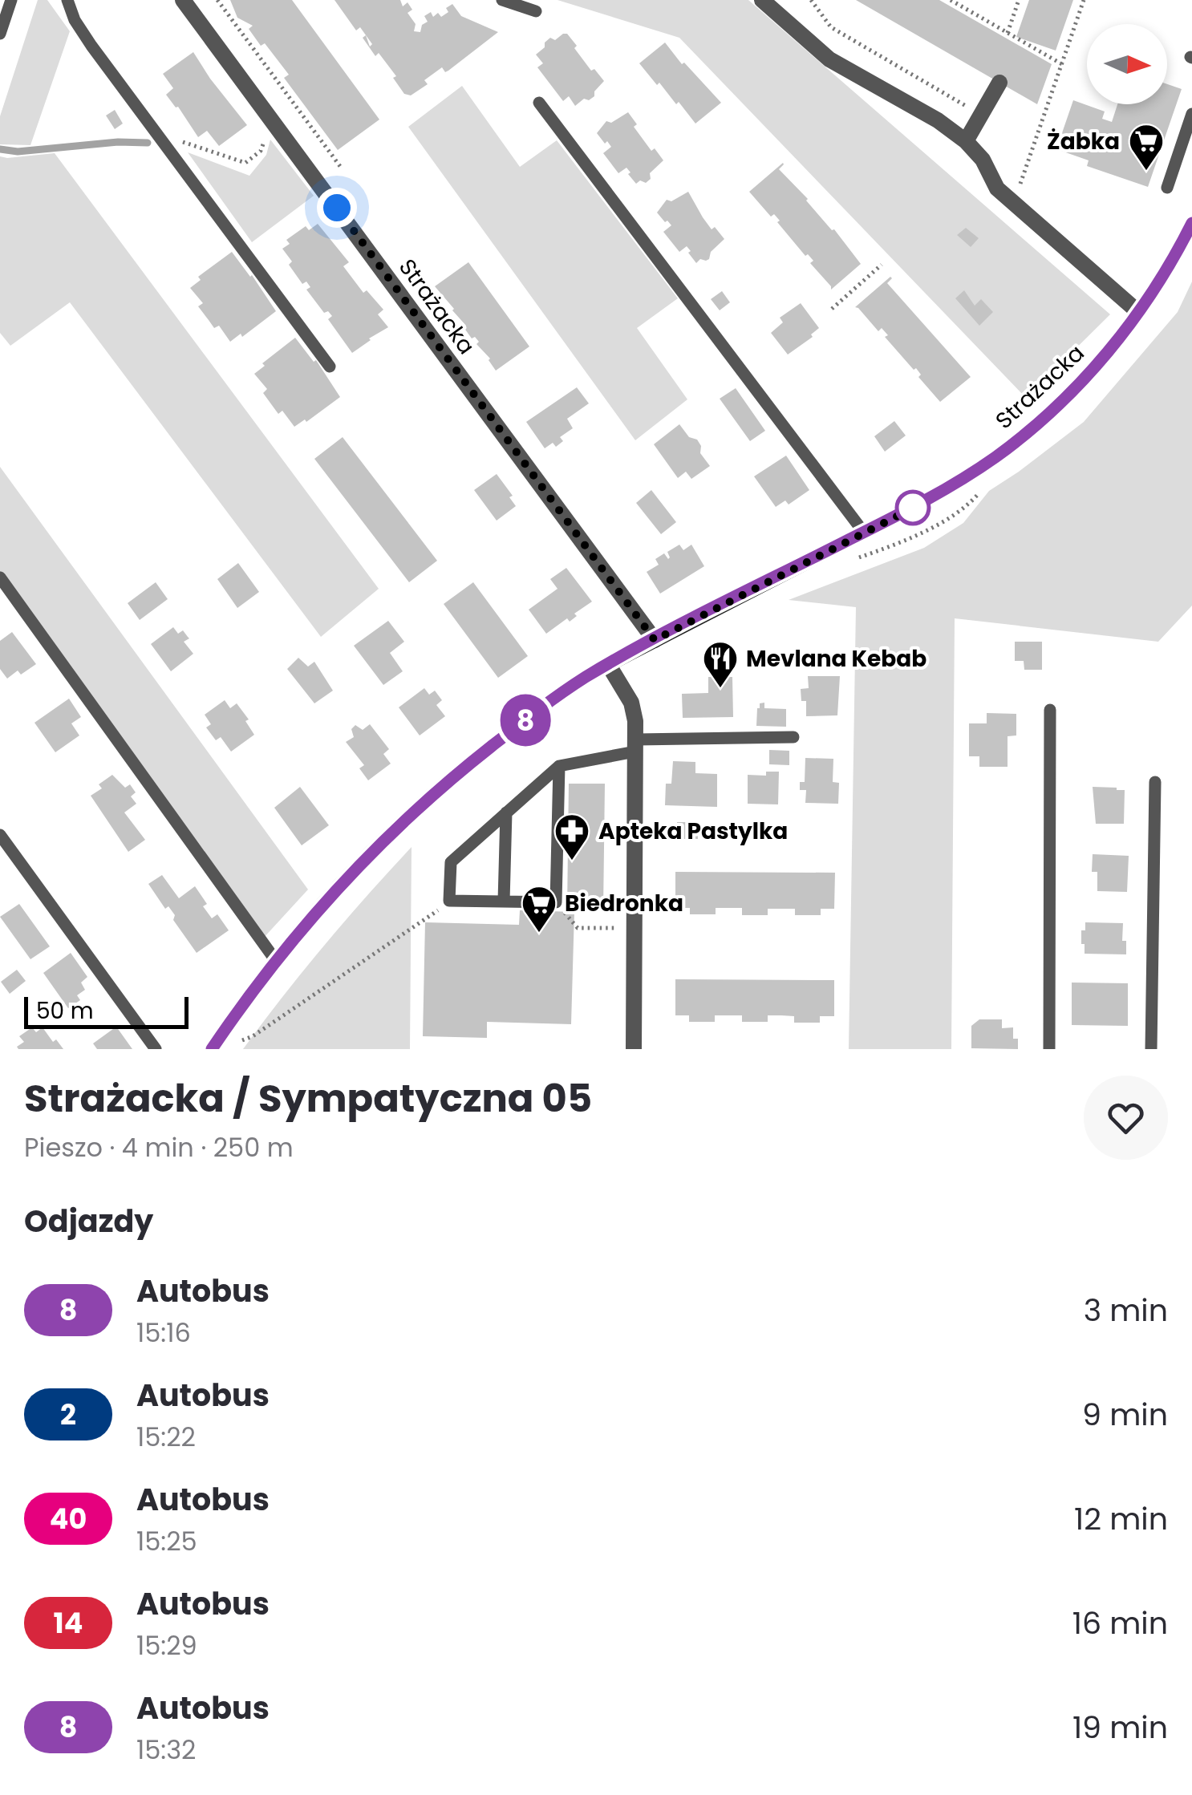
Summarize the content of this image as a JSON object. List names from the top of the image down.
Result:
{
  "streets": {
    "street": ["Strażacka"]
  },
  "places": {
    "supermarket": ["Żabka", "Biedronka"],
    "restaurant": ["Mevlana Kebab"],
    "pharmacy": ["Apteka Pastylka"]
  },
  "lines": ["bus line 8"],
  "scale_bar": "50 m",
  "north": "right",
  "page": {
    "on_map": "8",
    "scale": "50 m",
    "heading": [
      ["Strażacka / Sympatyczna 05", "Pieszo · 4 min · 250 m"],
      "Odjazdy"
    ],
    "list": [
      {
        "mark": "8",
        "name": "Autobus",
        "note": "15:16",
        "value": "3 min"
      },
      {
        "mark": "2",
        "name": "Autobus",
        "note": "15:22",
        "value": "9 min"
      },
      {
        "mark": "40",
        "name": "Autobus",
        "note": "15:25",
        "value": "12 min"
      },
      {
        "mark": "14",
        "name": "Autobus",
        "note": "15:29",
        "value": "16 min"
      },
      {
        "mark": "8",
        "name": "Autobus",
        "note": "15:32",
        "value": "19 min"
      }
    ]
  }
}
